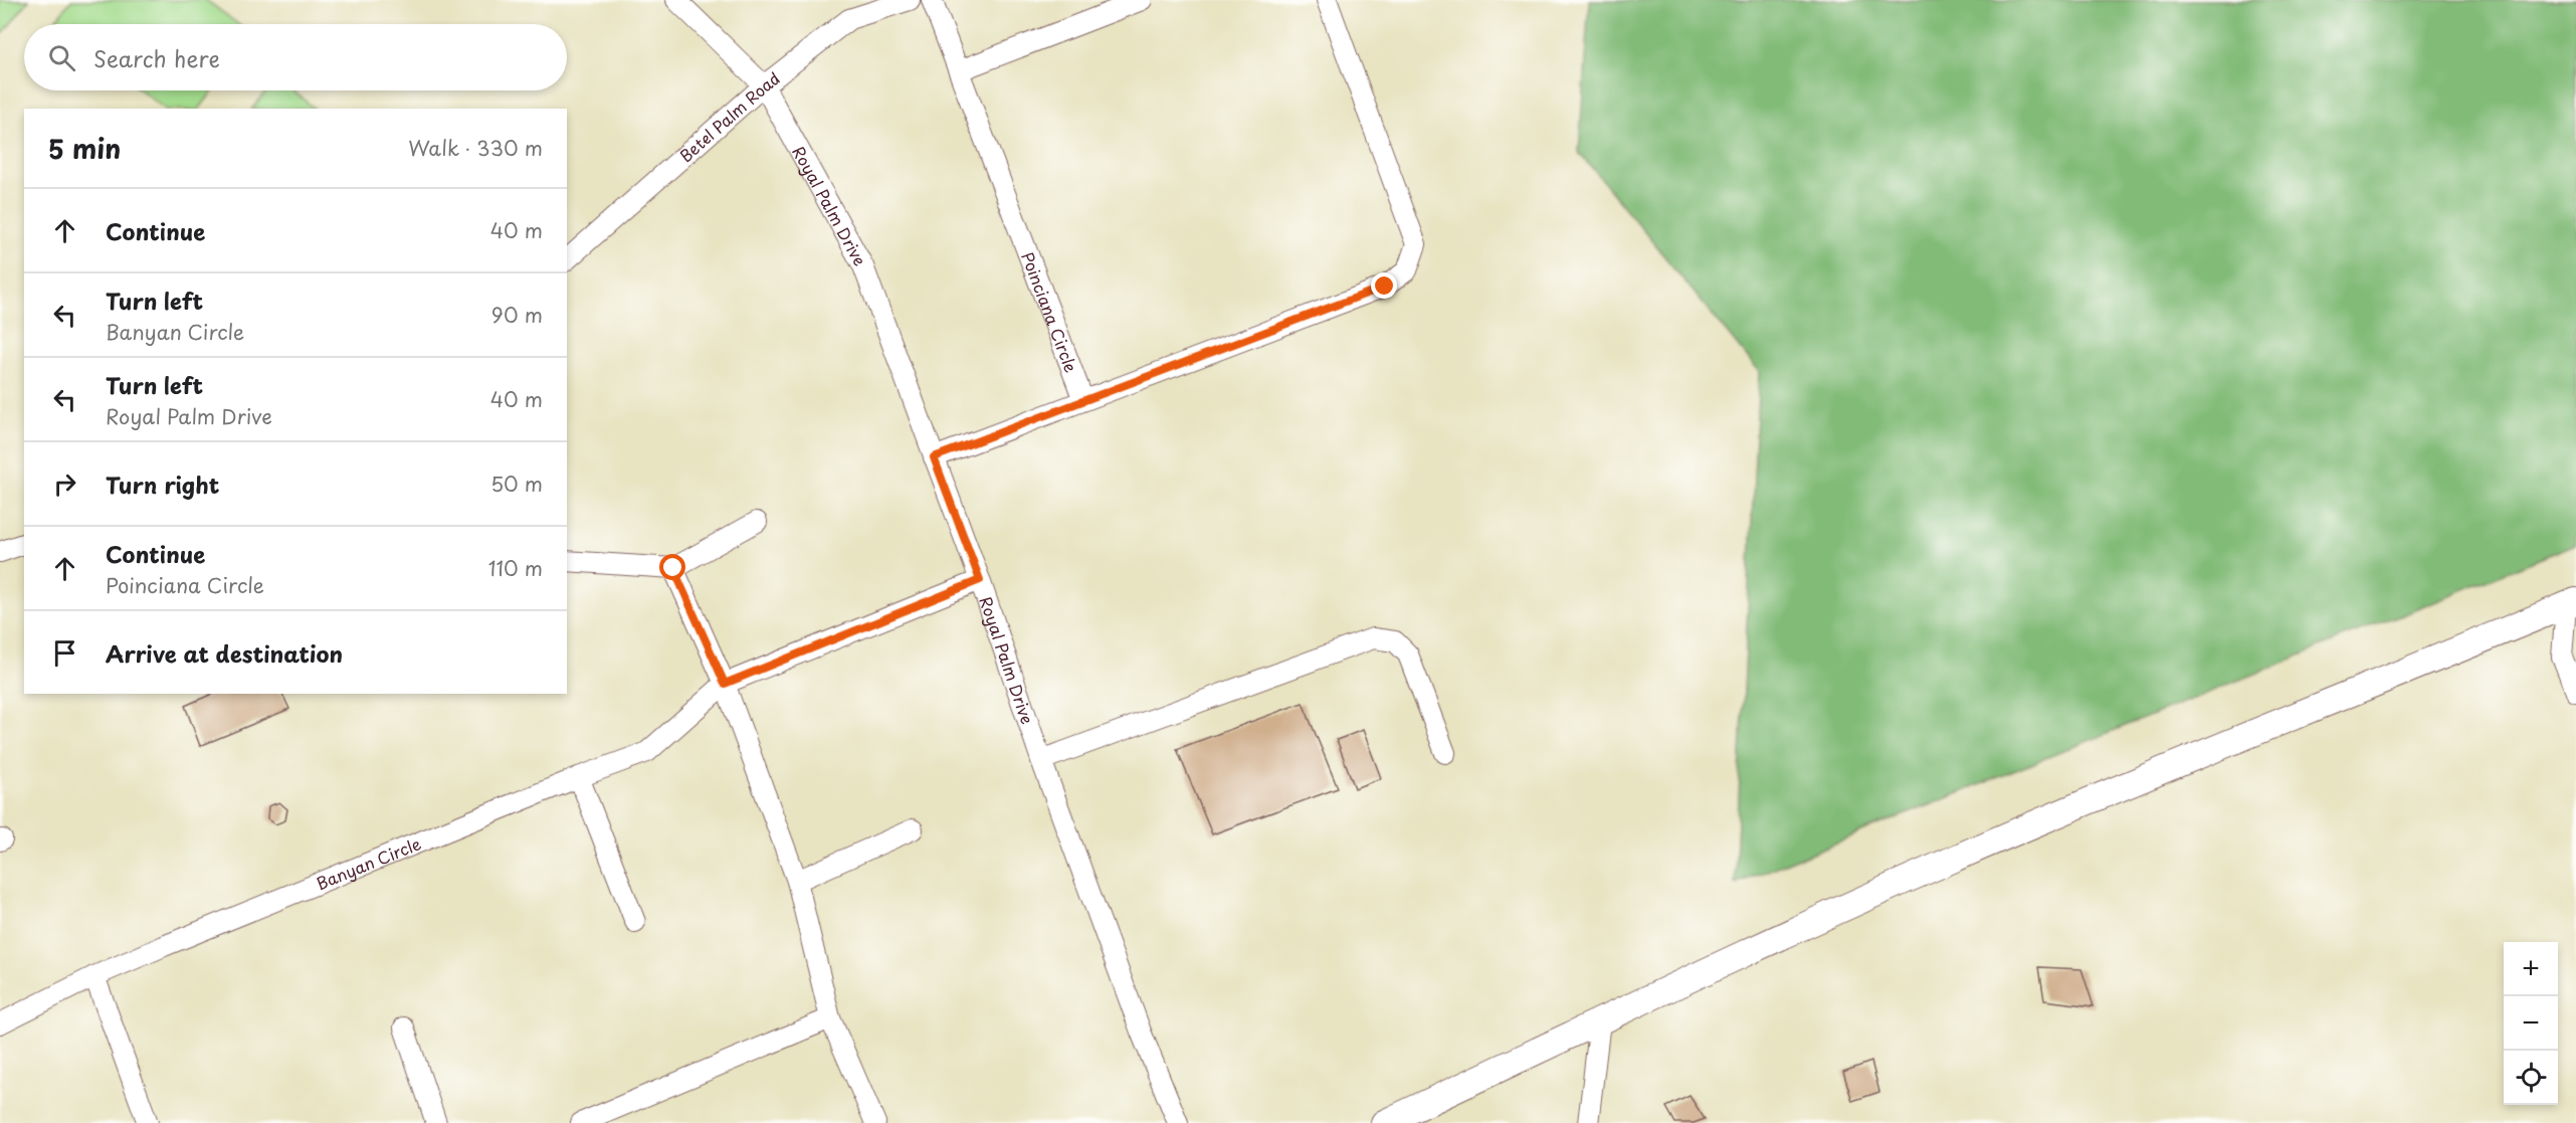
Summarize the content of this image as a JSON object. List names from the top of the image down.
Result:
{
  "streets": {
    "street": [
      "Betel Palm Road",
      "Royal Palm Drive",
      "Poinciana Circle",
      "Banyan Circle"
    ]
  },
  "crossings": [
    ["Betel Palm Road", "Royal Palm Drive"],
    ["Royal Palm Drive", "Banyan Circle"]
  ],
  "page": {
    "search": "Search here",
    "heading": ["5 min", "Walk · 330 m"],
    "list": [
      ["Continue", "40 m"],
      ["Turn left", "Banyan Circle", "90 m"],
      ["Turn left", "Royal Palm Drive", "40 m"],
      ["Turn right", "50 m"],
      ["Continue", "Poinciana Circle", "110 m"],
      "Arrive at destination"
    ],
    "map_buttons": ["+", "−"]
  }
}
